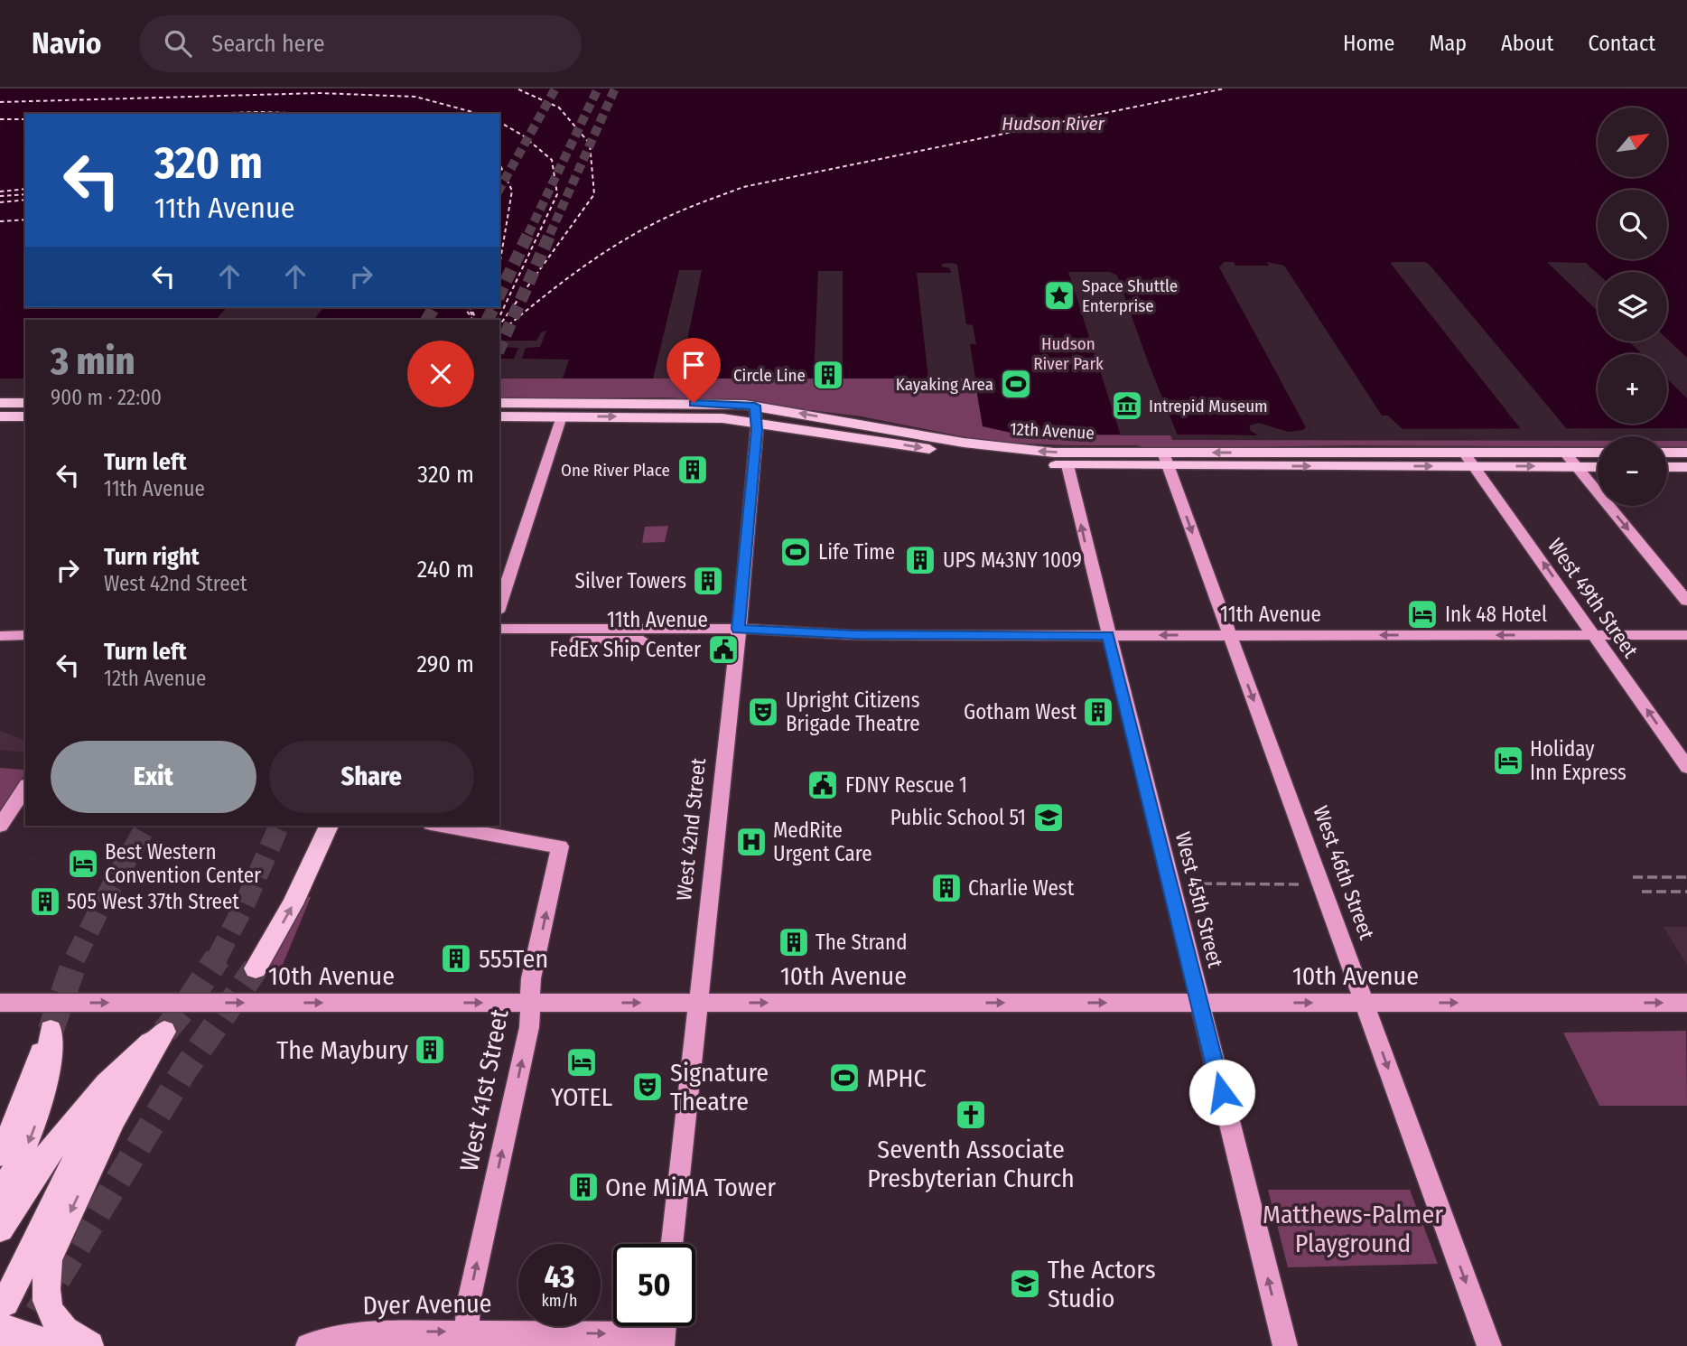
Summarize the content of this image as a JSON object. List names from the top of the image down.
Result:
{
  "streets": {
    "highway": ["12th Avenue"],
    "main road": [
      "West 49th Street",
      "11th Avenue",
      "West 42nd Street",
      "West 46th Street",
      "West 45th Street",
      "10th Avenue",
      "West 41st Street",
      "Dyer Avenue"
    ]
  },
  "crossings": [
    ["12th Avenue", "West 49th Street"],
    ["12th Avenue", "West 42nd Street"],
    ["12th Avenue", "West 46th Street"],
    ["12th Avenue", "West 45th Street"],
    ["West 49th Street", "11th Avenue"],
    ["11th Avenue", "West 42nd Street"],
    ["11th Avenue", "West 46th Street"],
    ["11th Avenue", "West 45th Street"],
    ["West 42nd Street", "10th Avenue"],
    ["West 46th Street", "10th Avenue"],
    ["West 45th Street", "10th Avenue"],
    ["10th Avenue", "West 41st Street"],
    ["West 41st Street", "Dyer Avenue"]
  ],
  "one_way": [
    "West 46th Street",
    "West 45th Street",
    "10th Avenue",
    "West 41st Street",
    "Dyer Avenue"
  ],
  "water": ["Hudson River"],
  "parks": ["Hudson River Park", "Matthews-Palmer Playground"],
  "places": {
    "place": ["Space Shuttle Enterprise"],
    "building": [
      "Circle Line",
      "One River Place",
      "UPS M43NY 1009",
      "Silver Towers",
      "Gotham West",
      "Charlie West",
      "505 West 37th Street",
      "The Strand",
      "555Ten",
      "The Maybury",
      "One MiMA Tower"
    ],
    "sports": ["Kayaking Area", "Life Time", "MPHC"],
    "museum": ["Intrepid Museum"],
    "hotel": [
      "Ink 48 Hotel",
      "Holiday Inn Express",
      "Best Western Convention Center",
      "YOTEL"
    ],
    "public building": ["FedEx Ship Center", "FDNY Rescue 1"],
    "theatre": ["Upright Citizens Brigade Theatre", "Signature Theatre"],
    "school or university": ["Public School 51", "The Actors Studio"],
    "hospital": ["MedRite Urgent Care"],
    "church": ["Seventh Associate Presbyterian Church"]
  },
  "north": "top right",
  "page": {
    "header": "Navio",
    "search": "Search here",
    "nav": [
      "Home",
      "Map",
      "About",
      "Contact"
    ],
    "map_buttons": ["+", "−"],
    "turn": ["320 m", "11th Avenue"],
    "heading": ["3 min", "900 m · 22:00"],
    "list": [
      {
        "name": "Turn left",
        "note": "11th Avenue",
        "value": "320 m"
      },
      {
        "name": "Turn right",
        "note": "West 42nd Street",
        "value": "240 m"
      },
      {
        "name": "Turn left",
        "note": "12th Avenue",
        "value": "290 m"
      }
    ],
    "buttons": ["Exit", "Share"],
    "speed": "43 km/h",
    "limit": "50"
  }
}
